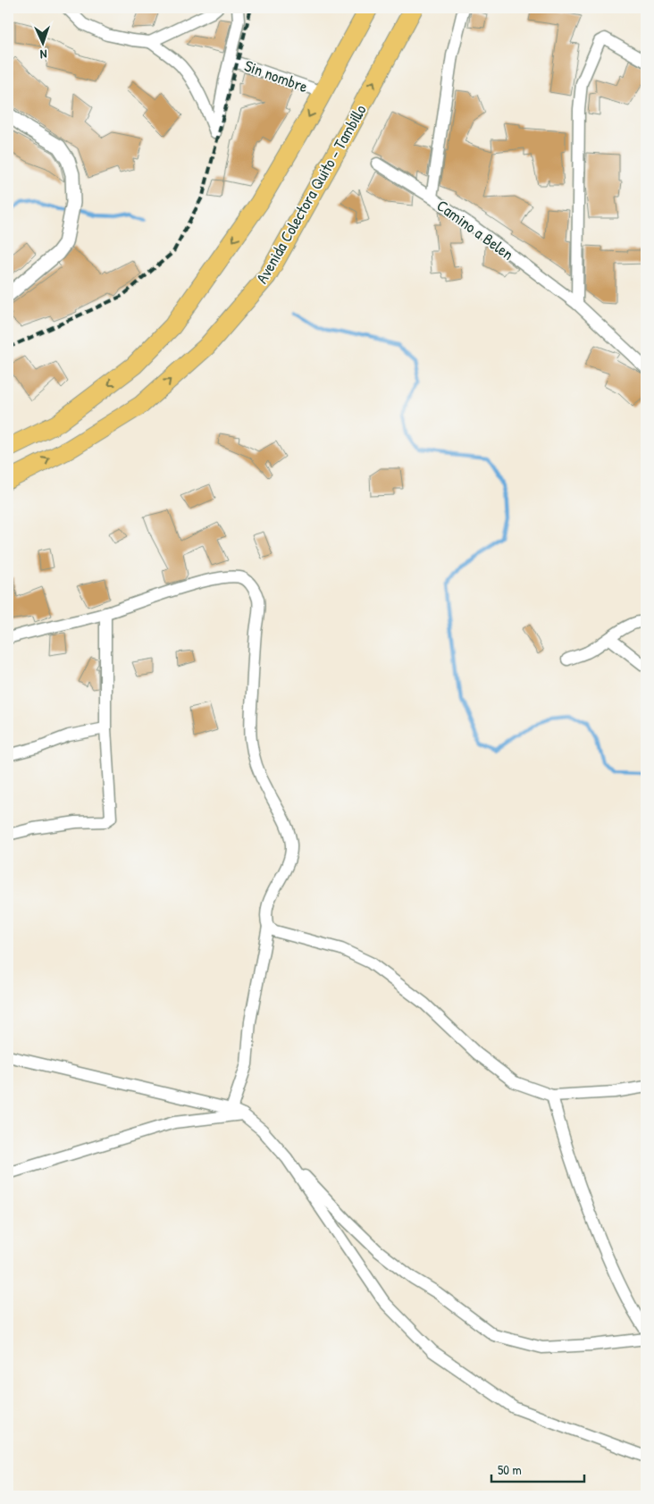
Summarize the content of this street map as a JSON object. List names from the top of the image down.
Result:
{
  "streets": {
    "highway": ["Avenida Colectora Quito - Tambillo"],
    "street": ["Sin nombre", "Camino a Belen"]
  },
  "scale_bar": "50 m",
  "north": "bottom"
}
